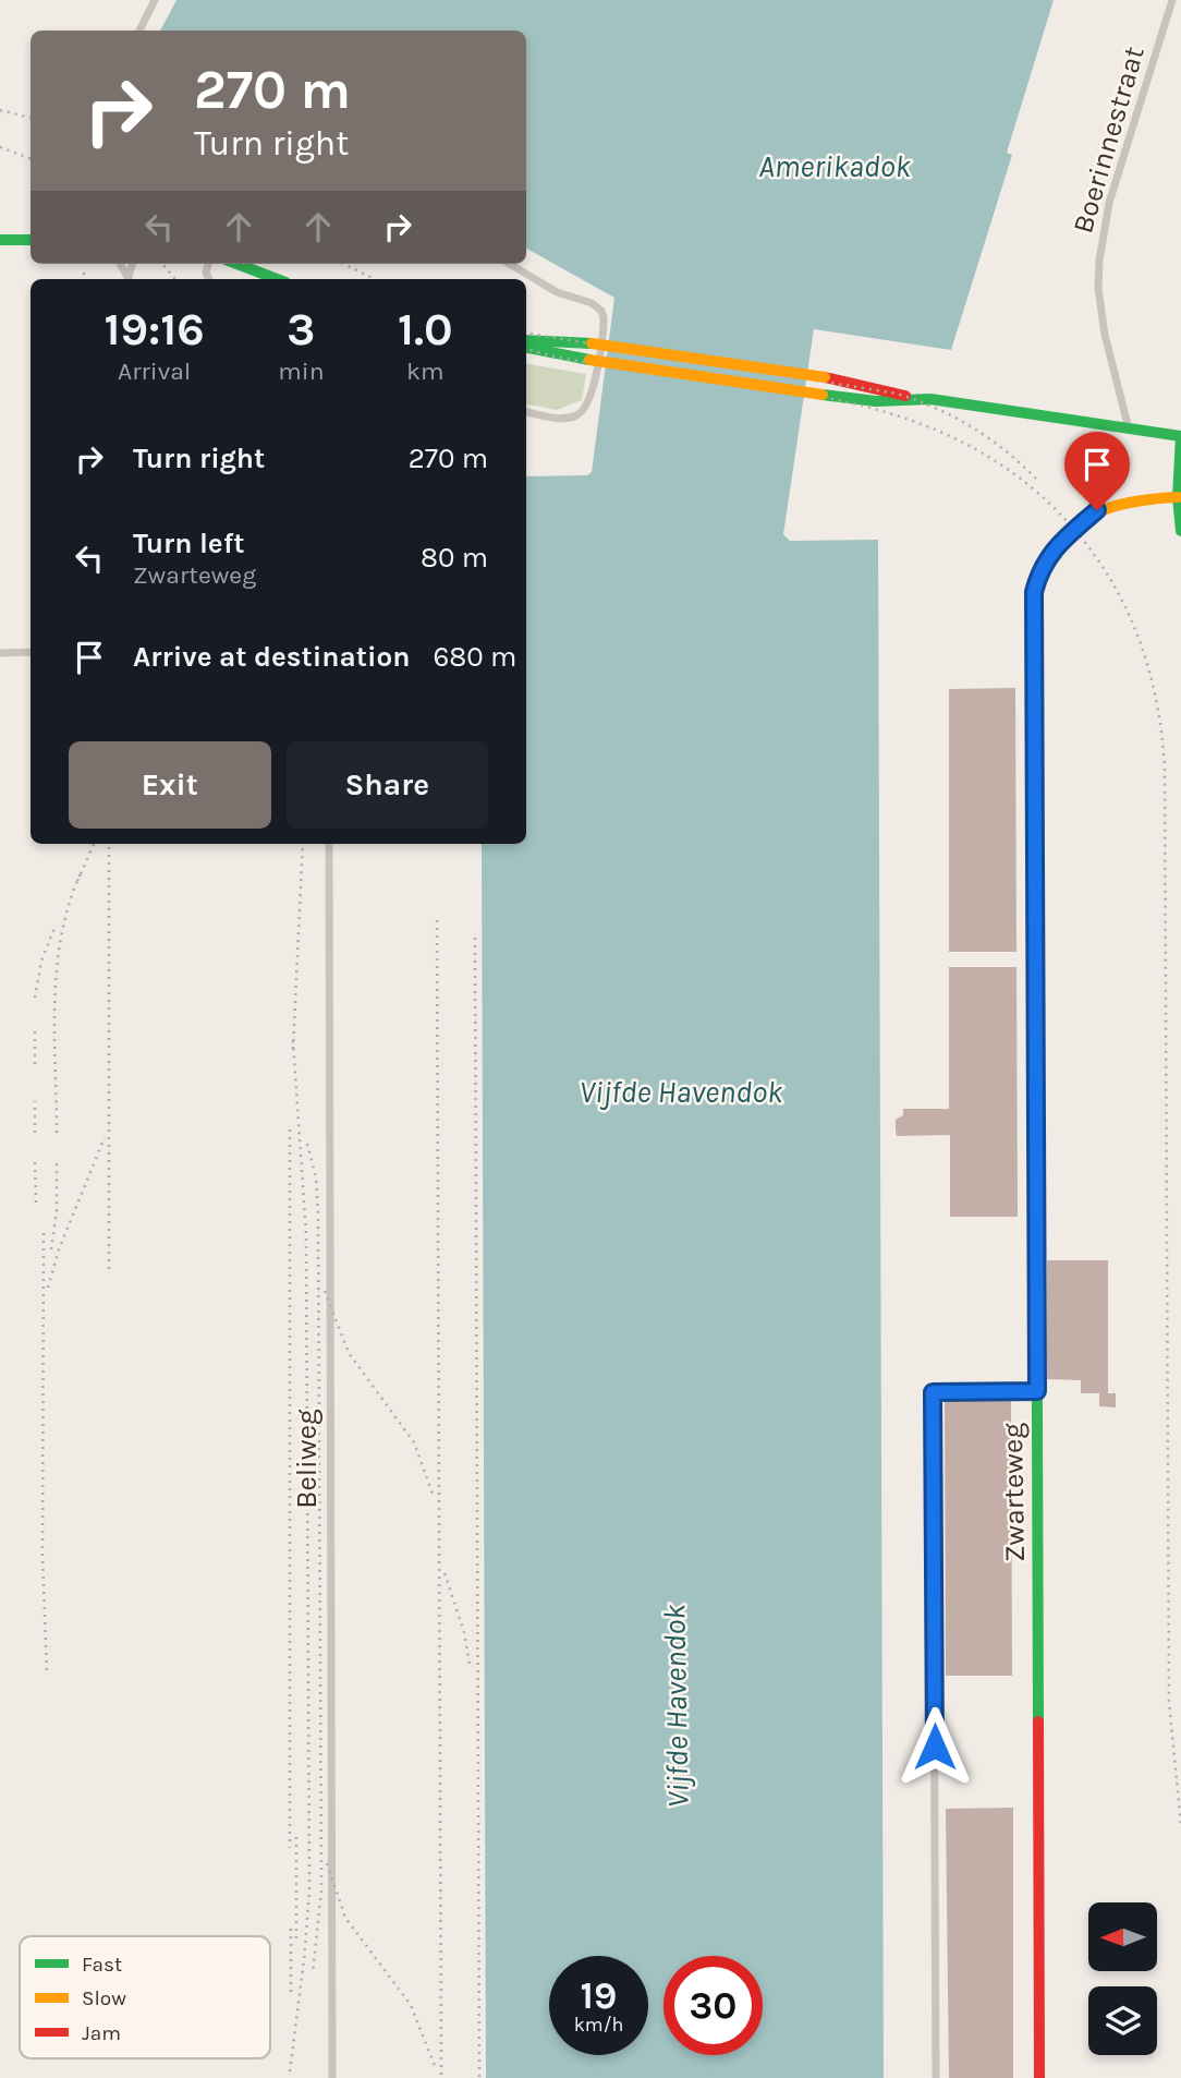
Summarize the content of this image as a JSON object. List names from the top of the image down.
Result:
{
  "streets": {
    "street": ["Boerinnestraat", "Beliweg", "Zwarteweg"]
  },
  "water": ["Amerikadok", "Vijfde Havendok"],
  "legend": ["Fast", "Slow", "Jam"],
  "north": "left",
  "page": {
    "turn": ["270 m", "Turn right"],
    "eta": [
      "19:16",
      "Arrival",
      "3",
      "min",
      "1.0",
      "km"
    ],
    "list": [
      {
        "name": "Turn right",
        "value": "270 m"
      },
      {
        "name": "Turn left",
        "note": "Zwarteweg",
        "value": "80 m"
      },
      {
        "name": "Arrive at destination",
        "value": "680 m"
      }
    ],
    "buttons": ["Exit", "Share"],
    "speed": "19 km/h",
    "limit": "30"
  }
}
